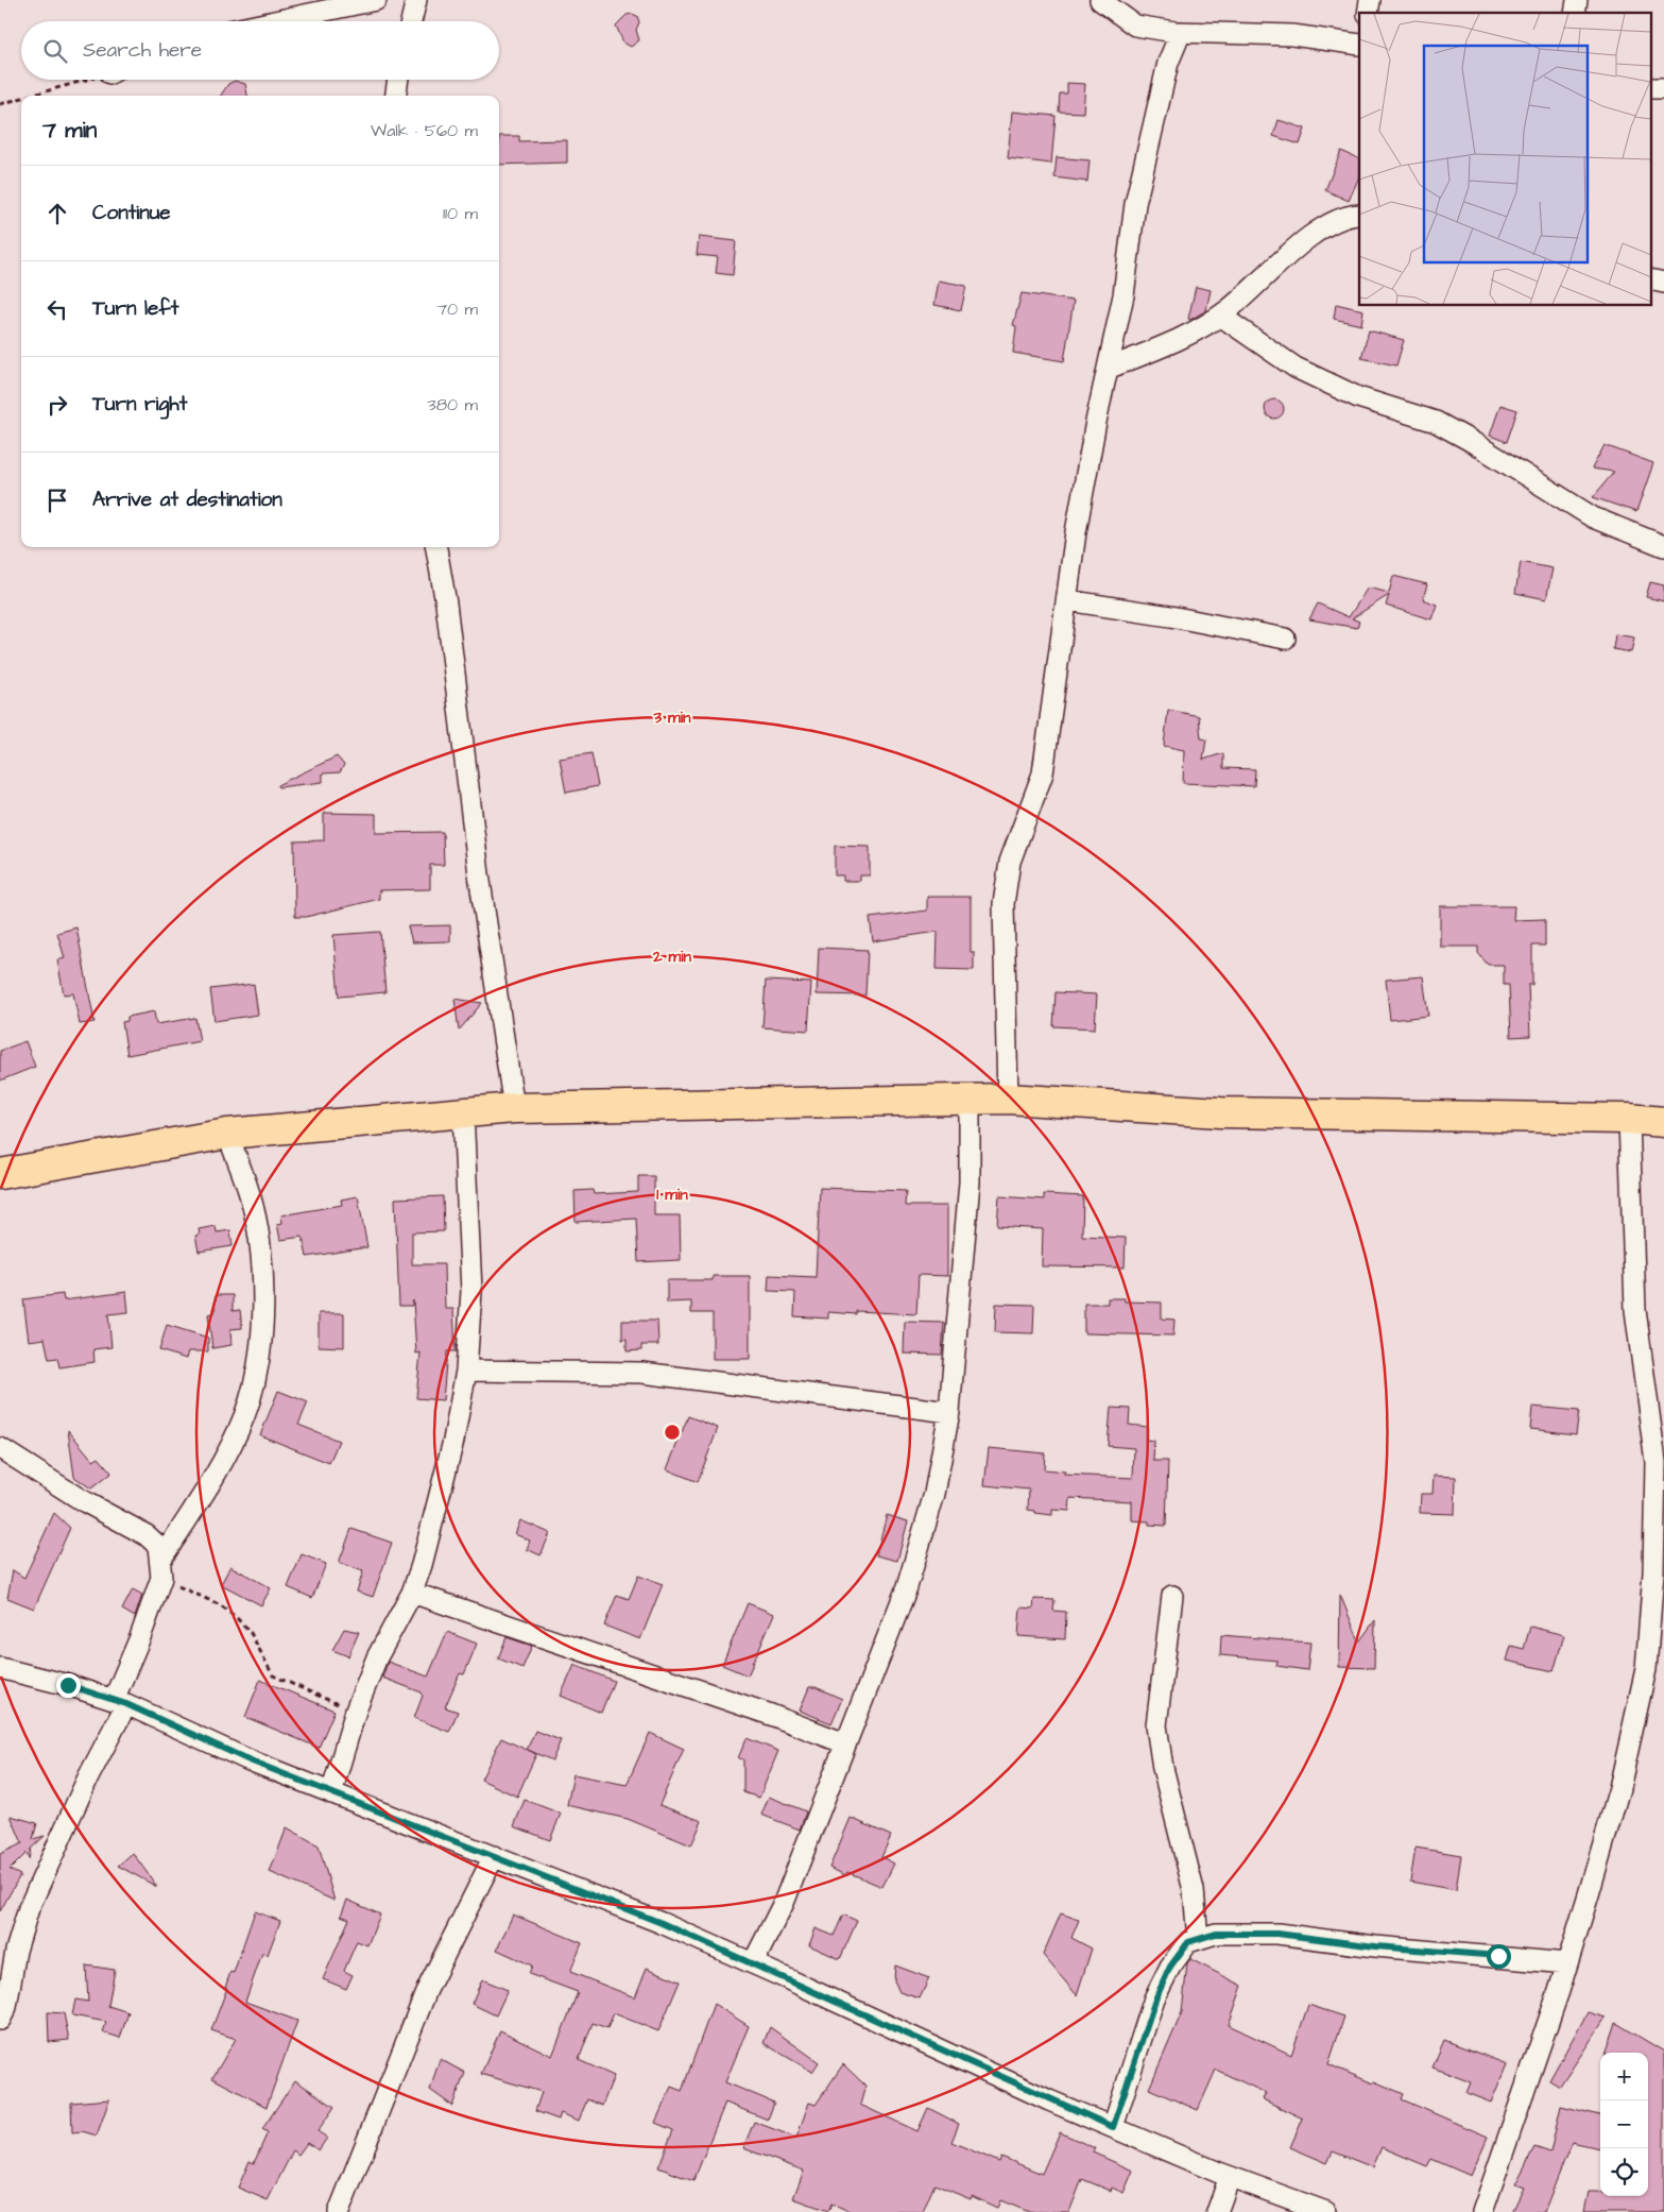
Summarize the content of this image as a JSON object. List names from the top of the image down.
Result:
{
  "page": {
    "search": "Search here",
    "heading": ["7 min", "Walk · 560 m"],
    "list": [
      ["Continue", "110 m"],
      ["Turn left", "70 m"],
      ["Turn right", "380 m"],
      "Arrive at destination"
    ],
    "map_buttons": ["+", "−"]
  },
  "rings": ["3 min", "2 min", "1 min"]
}
